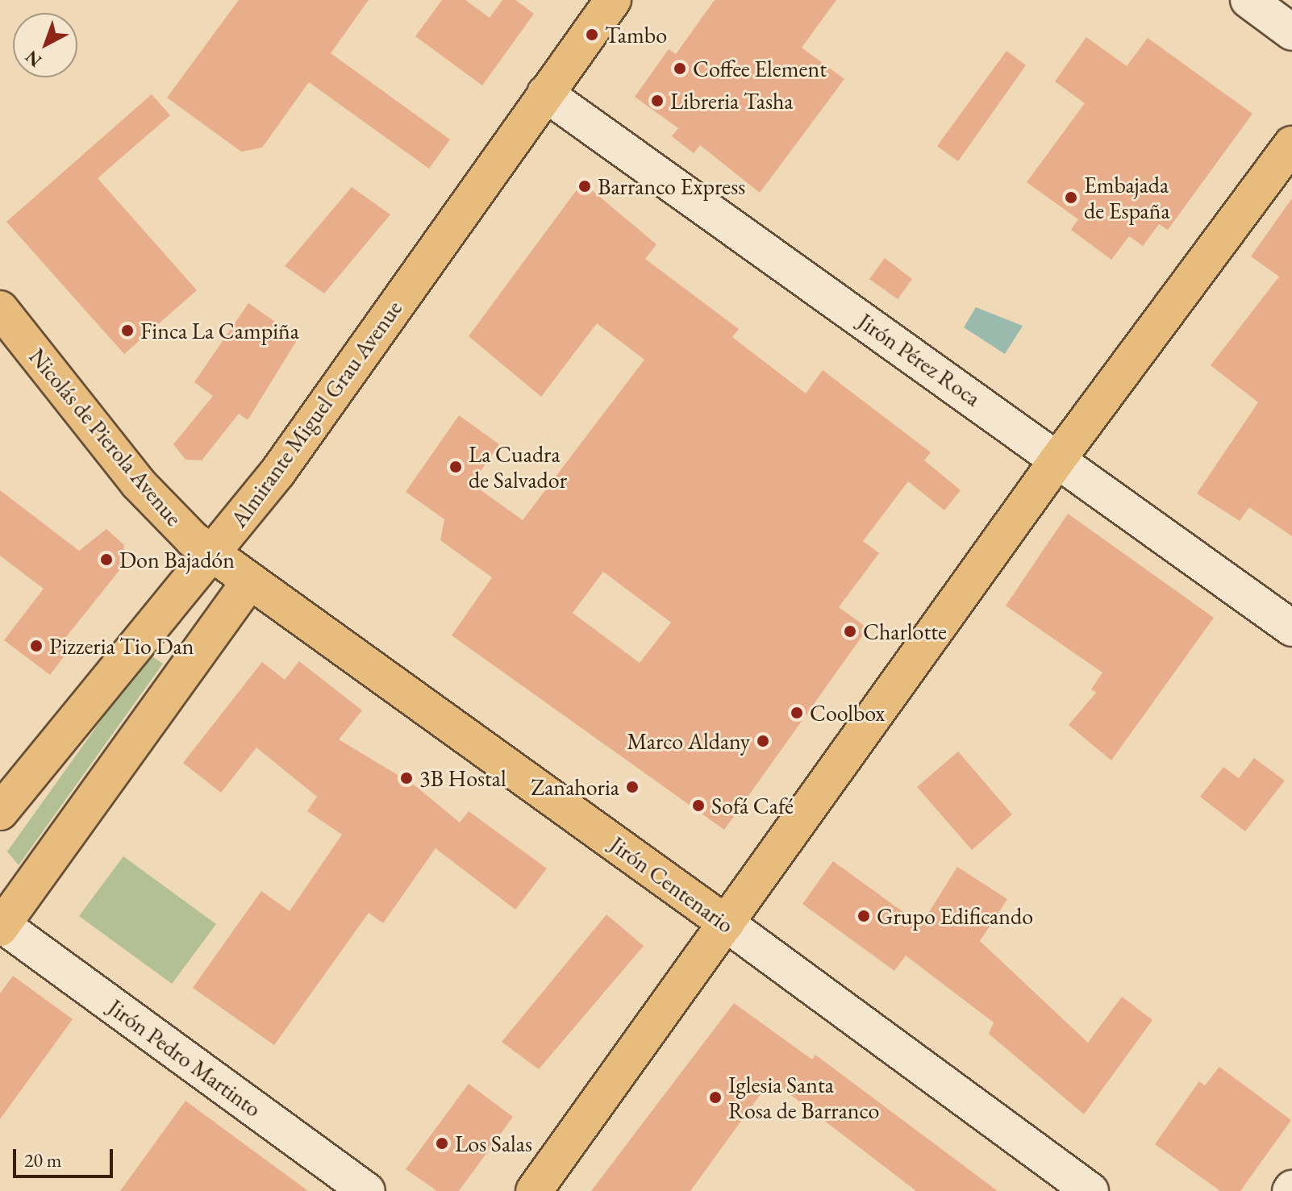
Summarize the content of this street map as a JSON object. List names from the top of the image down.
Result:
{
  "streets": {
    "main road": ["Almirante Miguel Grau Avenue", "Nicolás de Pierola Avenue", "Jirón Centenario"],
    "street": ["Jirón Pérez Roca", "Jirón Pedro Martinto"]
  },
  "crossings": [
    ["Jirón Pérez Roca", "Almirante Miguel Grau Avenue"],
    ["Almirante Miguel Grau Avenue", "Nicolás de Pierola Avenue"],
    ["Nicolás de Pierola Avenue", "Jirón Centenario"]
  ],
  "places": [
    "Tambo",
    "Coffee Element",
    "Libreria Tasha",
    "Barranco Express",
    "Embajada de España",
    "Finca La Campiña",
    "La Cuadra de Salvador",
    "Don Bajadón",
    "Charlotte",
    "Pizzeria Tio Dan",
    "Coolbox",
    "Marco Aldany",
    "3B Hostal",
    "Zanahoria",
    "Sofá Café",
    "Grupo Edificando",
    "Iglesia Santa Rosa de Barranco",
    "Los Salas"
  ],
  "scale_bar": "20 m",
  "north": "bottom left"
}
